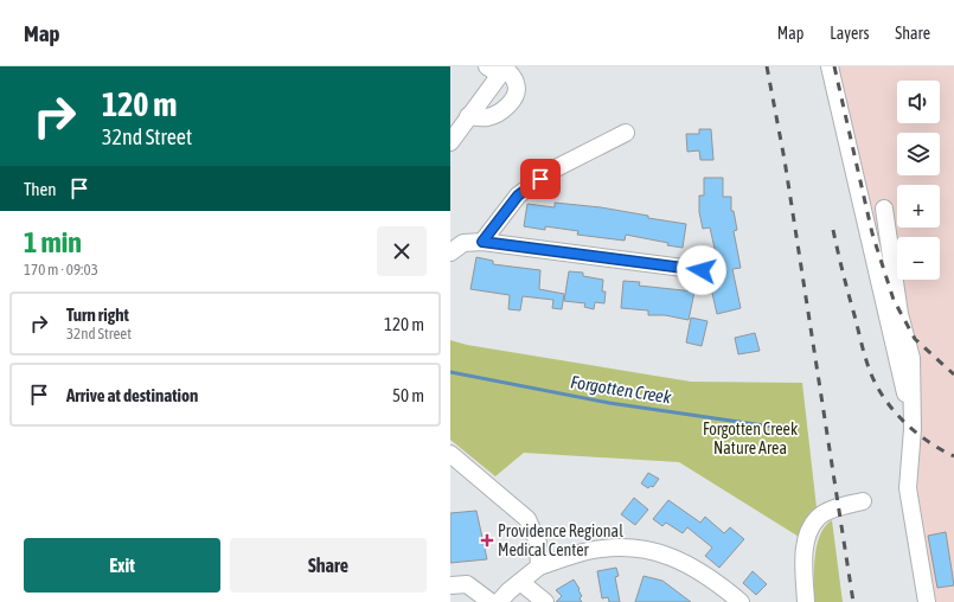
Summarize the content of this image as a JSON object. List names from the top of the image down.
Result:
{
  "water": ["Forgotten Creek"],
  "parks": ["Forgotten Creek Nature Area"],
  "places": {
    "health": ["Providence Regional Medical Center"]
  },
  "page": {
    "header": "Map",
    "nav": ["Map", "Layers", "Share"],
    "turn": ["120 m", "32nd Street"],
    "map_buttons": ["+", "−"],
    "then": "Then",
    "heading": ["1 min", "170 m · 09:03"],
    "list": [
      {
        "name": "Turn right",
        "note": "32nd Street",
        "value": "120 m"
      },
      {
        "name": "Arrive at destination",
        "value": "50 m"
      }
    ],
    "buttons": ["Exit", "Share"]
  }
}
